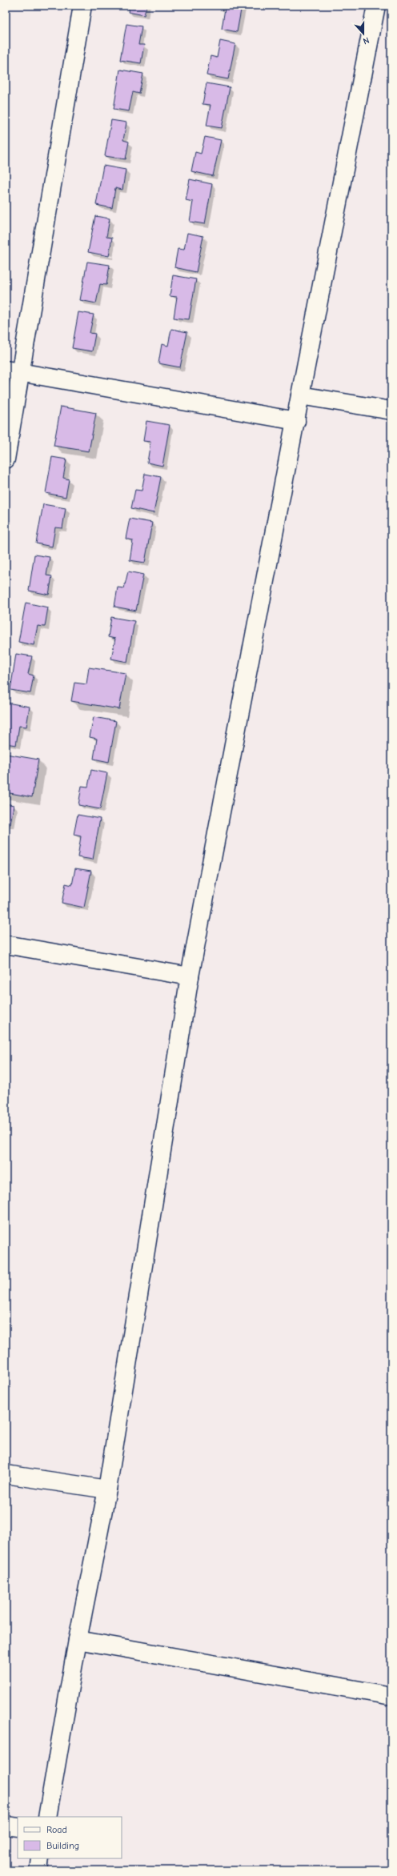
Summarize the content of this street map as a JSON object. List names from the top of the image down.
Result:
{
  "legend": ["Road", "Building"],
  "north": "bottom"
}
